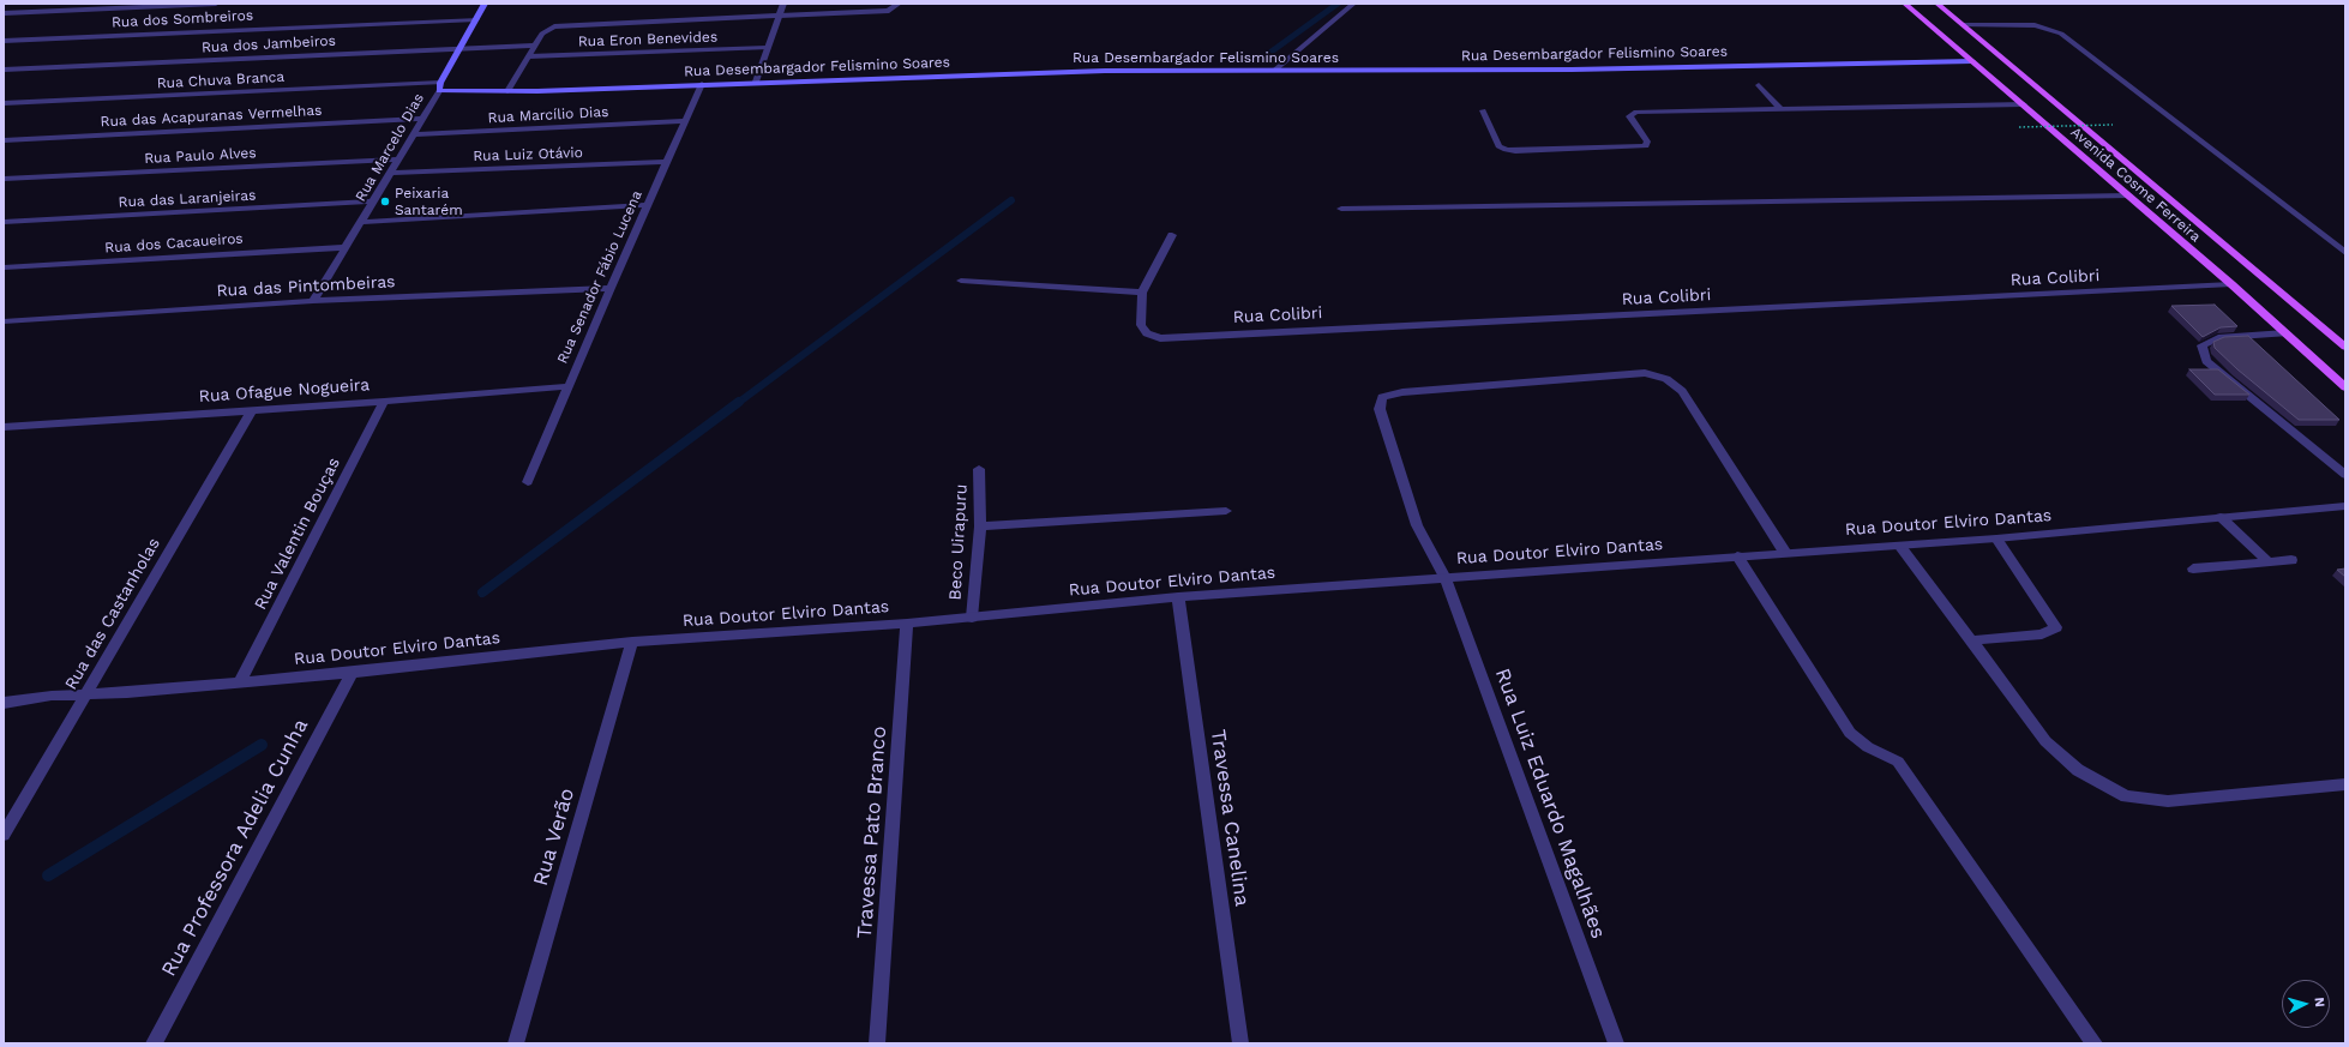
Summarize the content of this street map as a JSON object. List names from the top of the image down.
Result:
{
  "streets": {
    "main road": ["Avenida Cosme Ferreira"],
    "street": [
      "Rua dos Sombreiros",
      "Rua Eron Benevides",
      "Rua dos Jambeiros",
      "Rua Desembargador Felismino Soares",
      "Rua Chuva Branca",
      "Rua Marcílio Dias",
      "Rua das Acapuranas Vermelhas",
      "Rua Marcelo Dias",
      "Rua Luiz Otávio",
      "Rua Paulo Alves",
      "Rua das Laranjeiras",
      "Rua dos Cacaueiros",
      "Rua Senador Fábio Lucena",
      "Rua Colibri",
      "Rua das Pintombeiras",
      "Rua Ofague Nogueira",
      "Rua Doutor Elviro Dantas",
      "Rua Valentin Bouças",
      "Beco Uirapuru",
      "Rua das Castanholas",
      "Rua Luiz Eduardo Magalhães",
      "Travessa Canelina",
      "Travessa Pato Branco",
      "Rua Verão",
      "Rua Professora Adelia Cunha"
    ]
  },
  "crossings": [
    ["Rua dos Sombreiros", "Rua Marcelo Dias"],
    ["Rua dos Jambeiros", "Rua Marcelo Dias"],
    ["Rua Desembargador Felismino Soares", "Rua Chuva Branca"],
    ["Rua Desembargador Felismino Soares", "Rua Marcelo Dias"],
    ["Rua Desembargador Felismino Soares", "Avenida Cosme Ferreira"],
    ["Rua Desembargador Felismino Soares", "Rua Senador Fábio Lucena"],
    ["Rua Chuva Branca", "Rua Marcelo Dias"],
    ["Rua Marcílio Dias", "Rua Marcelo Dias"],
    ["Rua Marcílio Dias", "Rua Senador Fábio Lucena"],
    ["Rua das Acapuranas Vermelhas", "Rua Marcelo Dias"],
    ["Rua Marcelo Dias", "Rua Luiz Otávio"],
    ["Rua Marcelo Dias", "Rua Paulo Alves"],
    ["Rua Marcelo Dias", "Rua das Laranjeiras"],
    ["Rua Marcelo Dias", "Rua dos Cacaueiros"],
    ["Rua Marcelo Dias", "Rua das Pintombeiras"],
    ["Rua Luiz Otávio", "Rua Senador Fábio Lucena"],
    ["Avenida Cosme Ferreira", "Rua Colibri"],
    ["Rua Senador Fábio Lucena", "Rua das Pintombeiras"],
    ["Rua Senador Fábio Lucena", "Rua Ofague Nogueira"],
    ["Rua Ofague Nogueira", "Rua Valentin Bouças"],
    ["Rua Ofague Nogueira", "Rua das Castanholas"],
    ["Rua Doutor Elviro Dantas", "Rua Valentin Bouças"],
    ["Rua Doutor Elviro Dantas", "Beco Uirapuru"],
    ["Rua Doutor Elviro Dantas", "Rua das Castanholas"],
    ["Rua Doutor Elviro Dantas", "Rua Luiz Eduardo Magalhães"],
    ["Rua Doutor Elviro Dantas", "Travessa Canelina"],
    ["Rua Doutor Elviro Dantas", "Travessa Pato Branco"],
    ["Rua Doutor Elviro Dantas", "Rua Verão"],
    ["Rua Doutor Elviro Dantas", "Rua Professora Adelia Cunha"]
  ],
  "places": ["Peixaria Santarém"],
  "north": "right"
}
